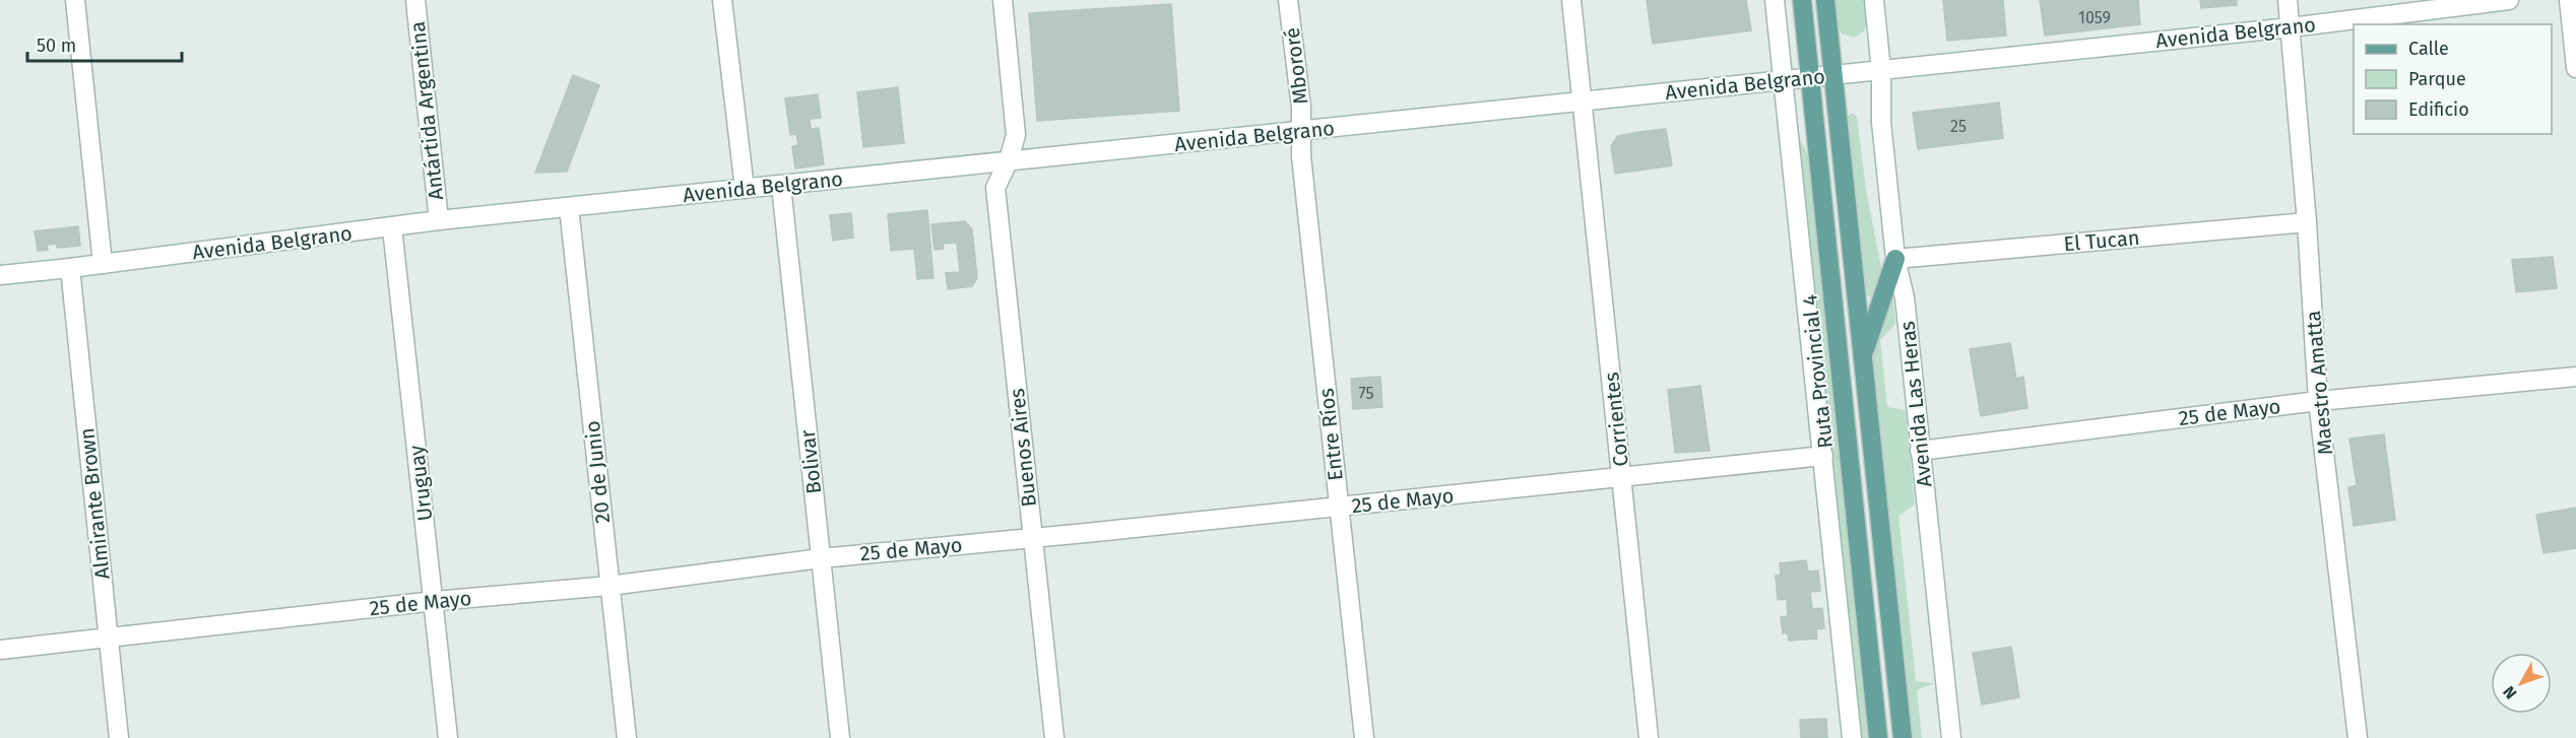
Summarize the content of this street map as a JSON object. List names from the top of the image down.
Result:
{
  "streets": {
    "main road": ["Ruta Provincial 4"],
    "street": [
      "Avenida Belgrano",
      "Mbororé",
      "Antártida Argentina",
      "El Tucan",
      "Maestro Amatta",
      "Avenida Las Heras",
      "25 de Mayo",
      "Corrientes",
      "Entre Ríos",
      "Buenos Aires",
      "Bolivar",
      "20 de Junio",
      "Uruguay",
      "Almirante Brown"
    ]
  },
  "crossings": [
    ["Avenida Belgrano", "Mbororé"],
    ["Avenida Belgrano", "Antártida Argentina"],
    ["Avenida Belgrano", "Ruta Provincial 4"],
    ["Avenida Belgrano", "Maestro Amatta"],
    ["Avenida Belgrano", "Avenida Las Heras"],
    ["Avenida Belgrano", "Corrientes"],
    ["Avenida Belgrano", "Entre Ríos"],
    ["Avenida Belgrano", "Buenos Aires"],
    ["Avenida Belgrano", "Bolivar"],
    ["Avenida Belgrano", "20 de Junio"],
    ["Avenida Belgrano", "Uruguay"],
    ["Avenida Belgrano", "Almirante Brown"],
    ["Mbororé", "Entre Ríos"],
    ["El Tucan", "Maestro Amatta"],
    ["El Tucan", "Avenida Las Heras"],
    ["Maestro Amatta", "25 de Mayo"],
    ["Avenida Las Heras", "25 de Mayo"],
    ["25 de Mayo", "Corrientes"],
    ["25 de Mayo", "Entre Ríos"],
    ["25 de Mayo", "Buenos Aires"],
    ["25 de Mayo", "Bolivar"],
    ["25 de Mayo", "20 de Junio"],
    ["25 de Mayo", "Uruguay"],
    ["25 de Mayo", "Almirante Brown"]
  ],
  "house_numbers": ["1059", "25", "75"],
  "legend": ["Calle", "Parque", "Edificio"],
  "scale_bar": "50 m",
  "north": "bottom left"
}
